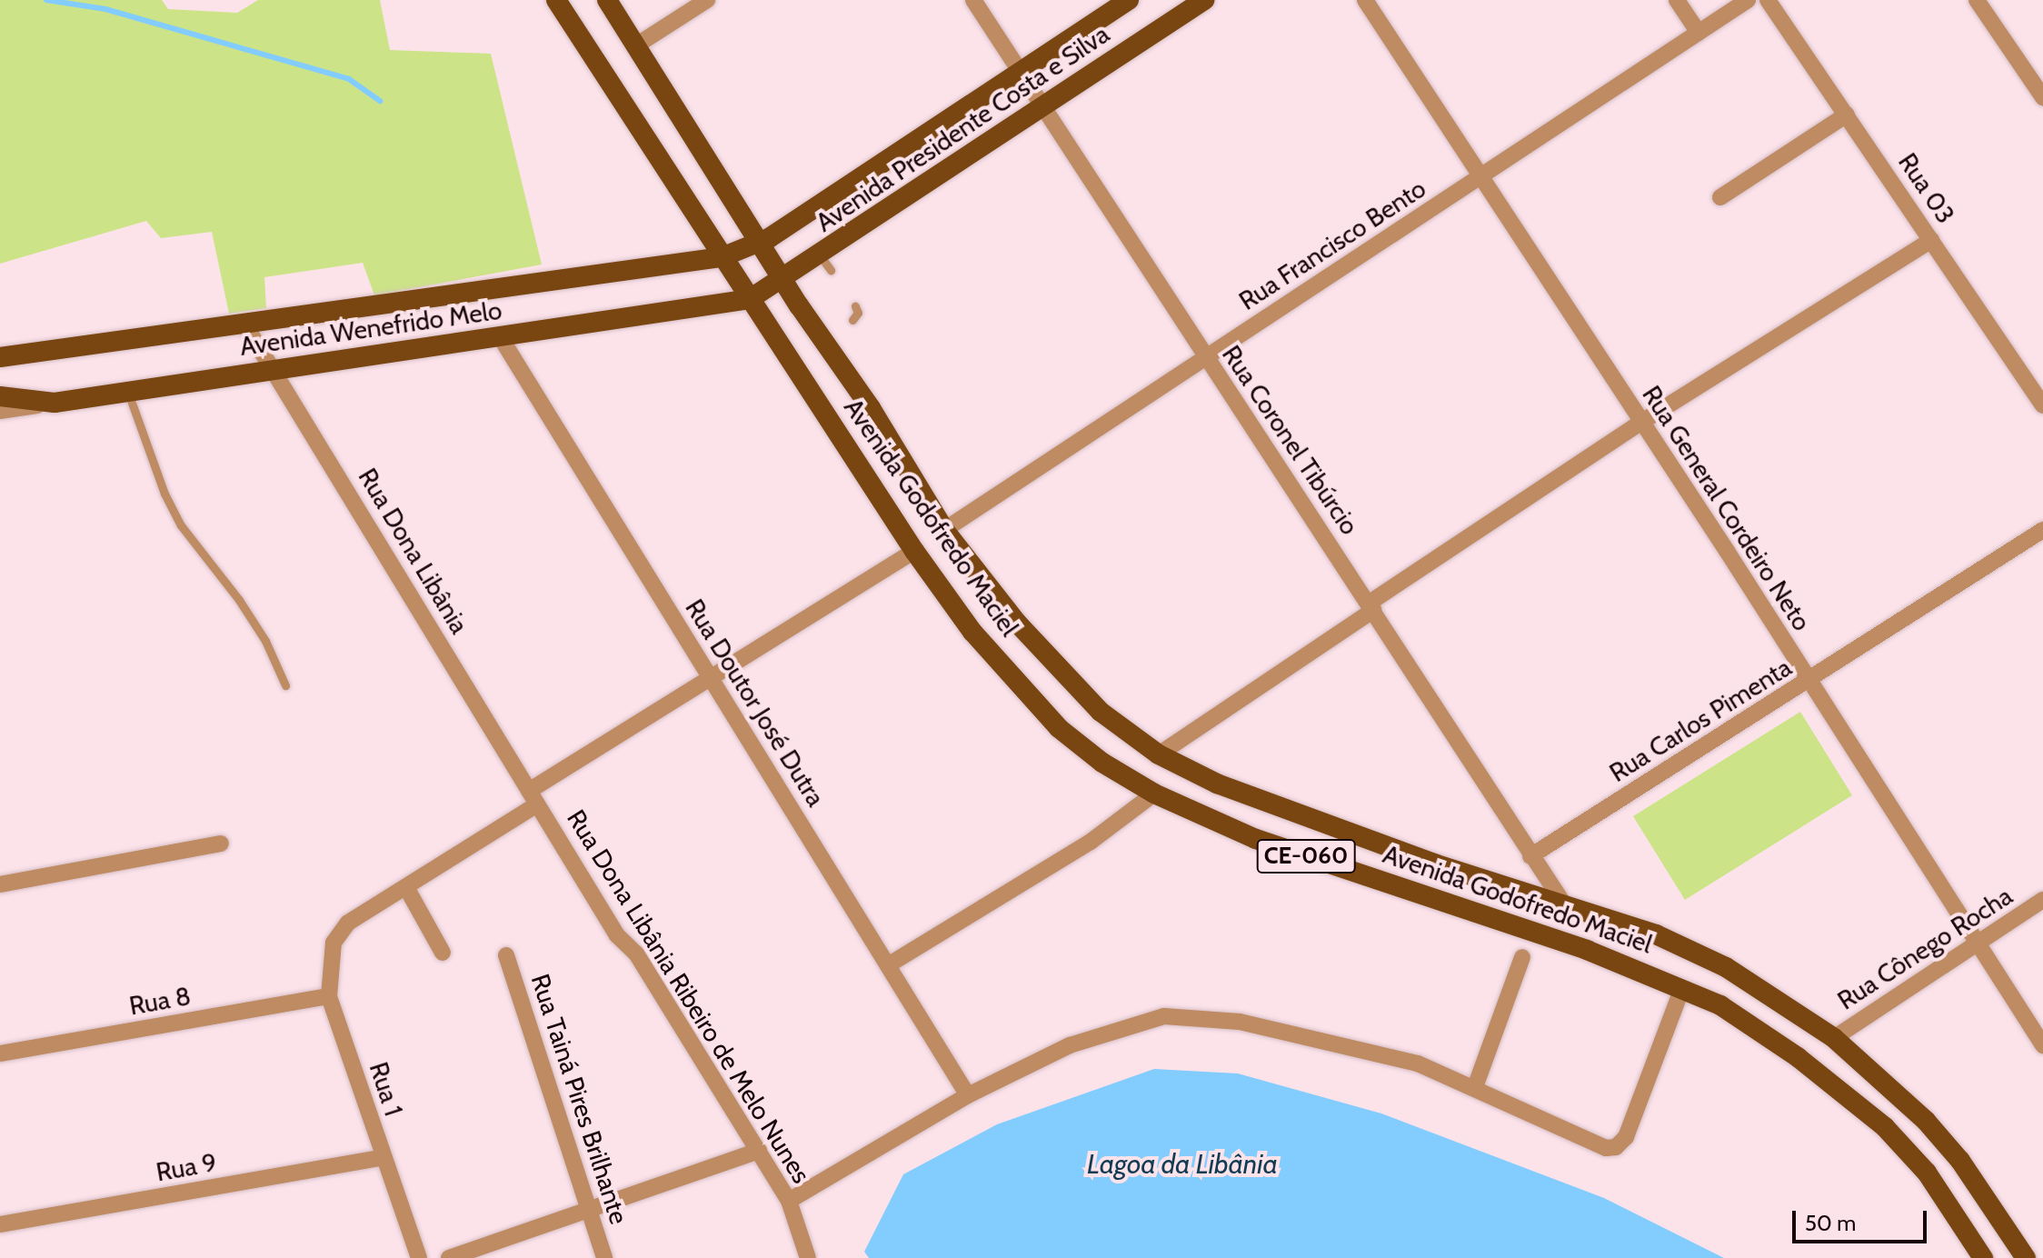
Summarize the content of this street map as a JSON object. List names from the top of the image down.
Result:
{
  "streets": {
    "main road": [
      "Avenida Presidente Costa e Silva",
      "Avenida Wenefrido Melo",
      "Avenida Godofredo Maciel",
      "CE-060"
    ],
    "street": [
      "Rua 03",
      "Rua Francisco Bento",
      "Rua Coronel Tibúrcio",
      "Rua General Cordeiro Neto",
      "Rua Dona Libânia",
      "Rua Doutor José Dutra",
      "Rua Carlos Pimenta",
      "Rua Cônego Rocha",
      "Rua Dona Libânia Ribeiro de Melo Nunes",
      "Rua 8",
      "Rua 1",
      "Rua Tainá Pires Brilhante",
      "Rua 9"
    ]
  },
  "crossings": [
    ["Avenida Presidente Costa e Silva", "Avenida Wenefrido Melo"],
    ["Avenida Presidente Costa e Silva", "Rua Coronel Tibúrcio"],
    ["Avenida Presidente Costa e Silva", "Avenida Godofredo Maciel"],
    ["Rua Francisco Bento", "Rua Coronel Tibúrcio"],
    ["Rua Francisco Bento", "Rua General Cordeiro Neto"],
    ["Rua Francisco Bento", "Avenida Godofredo Maciel"],
    ["Avenida Wenefrido Melo", "Avenida Godofredo Maciel"],
    ["Avenida Wenefrido Melo", "Rua Dona Libânia"],
    ["Avenida Wenefrido Melo", "Rua Doutor José Dutra"],
    ["Rua Coronel Tibúrcio", "Avenida Godofredo Maciel"],
    ["Rua Coronel Tibúrcio", "Rua Carlos Pimenta"],
    ["Rua General Cordeiro Neto", "Rua Carlos Pimenta"],
    ["Rua General Cordeiro Neto", "Rua Cônego Rocha"],
    ["Avenida Godofredo Maciel", "Rua Cônego Rocha"],
    ["Rua Dona Libânia", "Rua Dona Libânia Ribeiro de Melo Nunes"],
    ["Rua 8", "Rua 1"],
    ["Rua 1", "Rua 9"]
  ],
  "water": ["Lagoa da Libânia"],
  "scale_bar": "50 m"
}
